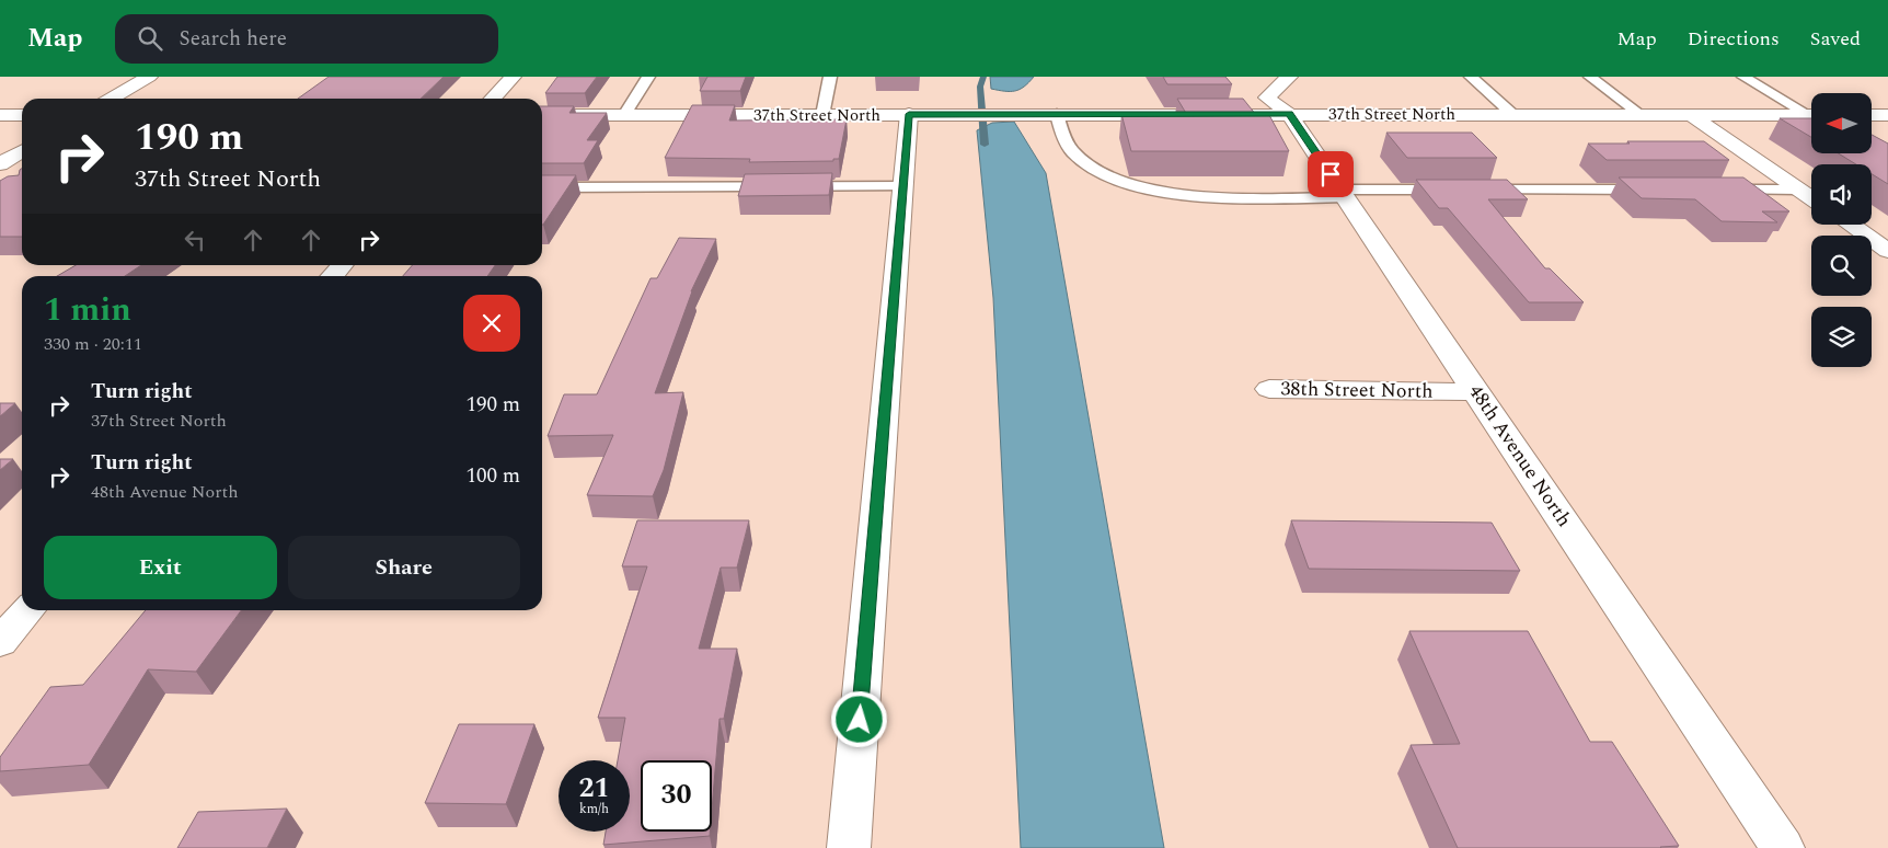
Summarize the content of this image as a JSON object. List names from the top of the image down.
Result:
{
  "streets": {
    "street": ["37th Street North", "38th Street North", "48th Avenue North"]
  },
  "crossings": [
    ["37th Street North", "48th Avenue North"],
    ["38th Street North", "48th Avenue North"]
  ],
  "north": "left",
  "page": {
    "header": "Map",
    "search": "Search here",
    "nav": ["Map", "Directions", "Saved"],
    "turn": ["190 m", "37th Street North"],
    "heading": ["1 min", "330 m · 20:11"],
    "list": [
      {
        "name": "Turn right",
        "note": "37th Street North",
        "value": "190 m"
      },
      {
        "name": "Turn right",
        "note": "48th Avenue North",
        "value": "100 m"
      }
    ],
    "buttons": ["Exit", "Share"],
    "speed": "21 km/h",
    "limit": "30"
  }
}
